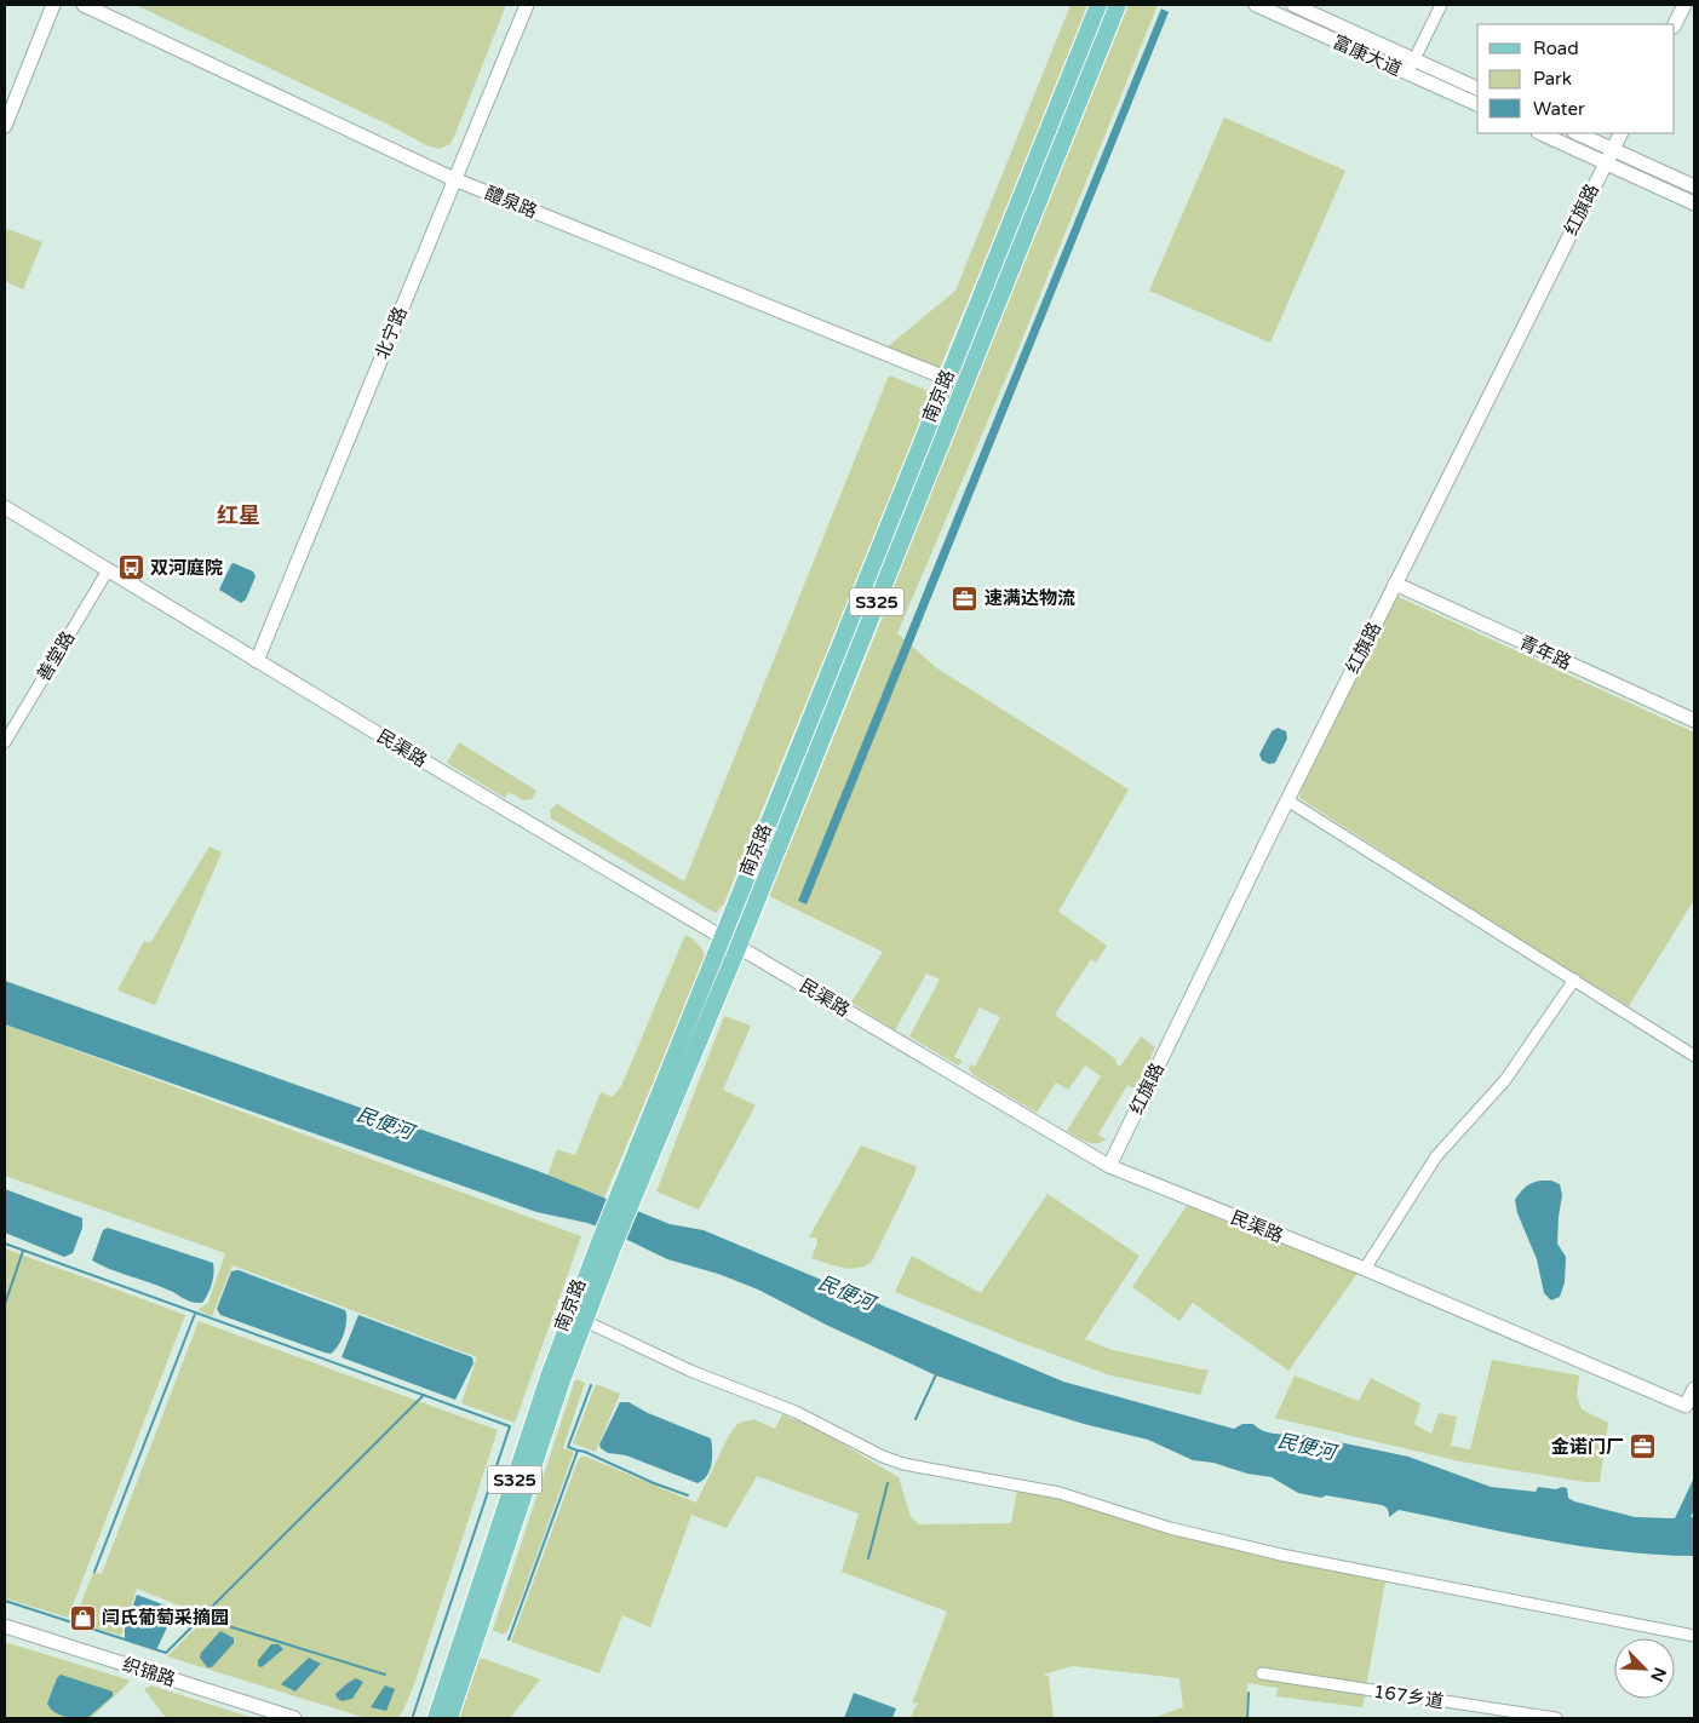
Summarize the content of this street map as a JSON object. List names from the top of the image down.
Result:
{
  "streets": {
    "main road": ["南京路", "S325"],
    "street": [
      "富康大道",
      "醴泉路",
      "红旗路",
      "北宁路",
      "青年路",
      "善堂路",
      "民渠路",
      "织锦路",
      "167乡道"
    ]
  },
  "crossings": [
    ["醴泉路", "北宁路"],
    ["醴泉路", "南京路"],
    ["红旗路", "青年路"],
    ["红旗路", "民渠路"],
    ["北宁路", "民渠路"],
    ["南京路", "民渠路"],
    ["善堂路", "民渠路"]
  ],
  "districts": ["红星"],
  "water": ["民便河"],
  "places": {
    "bus stop": ["双河庭院"],
    "office": ["速满达物流", "金诺门厂"],
    "shop": ["闫氏葡萄采摘园"]
  },
  "legend": ["Road", "Park", "Water"],
  "north": "bottom right"
}
